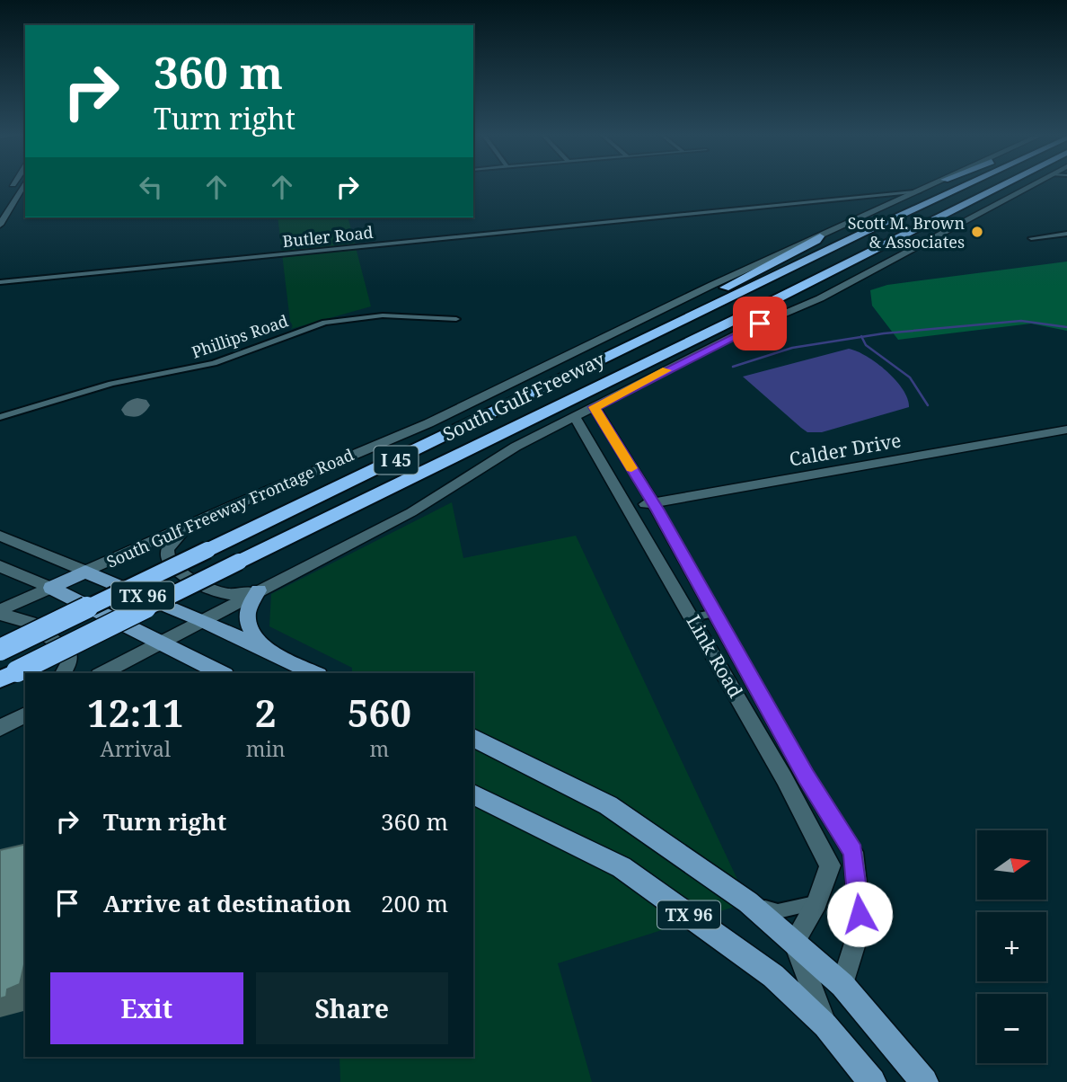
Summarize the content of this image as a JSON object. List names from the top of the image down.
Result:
{
  "streets": {
    "highway": ["South Gulf Freeway", "I 45"],
    "main road": [
      "Calder Drive",
      "South Gulf Freeway Frontage Road",
      "TX 96",
      "Link Road"
    ],
    "street": ["Butler Road", "Phillips Road"]
  },
  "crossings": [
    ["Butler Road", "South Gulf Freeway Frontage Road"],
    ["Calder Drive", "Link Road"],
    ["South Gulf Freeway Frontage Road", "TX 96"],
    ["TX 96", "Link Road"]
  ],
  "places": ["Scott M. Brown & Associates"],
  "north": "right",
  "page": {
    "turn": ["360 m", "Turn right"],
    "eta": [
      "12:11",
      "Arrival",
      "2",
      "min",
      "560",
      "m"
    ],
    "list": [
      {
        "name": "Turn right",
        "value": "360 m"
      },
      {
        "name": "Arrive at destination",
        "value": "200 m"
      }
    ],
    "map_buttons": ["+", "−"],
    "buttons": ["Exit", "Share"]
  }
}
